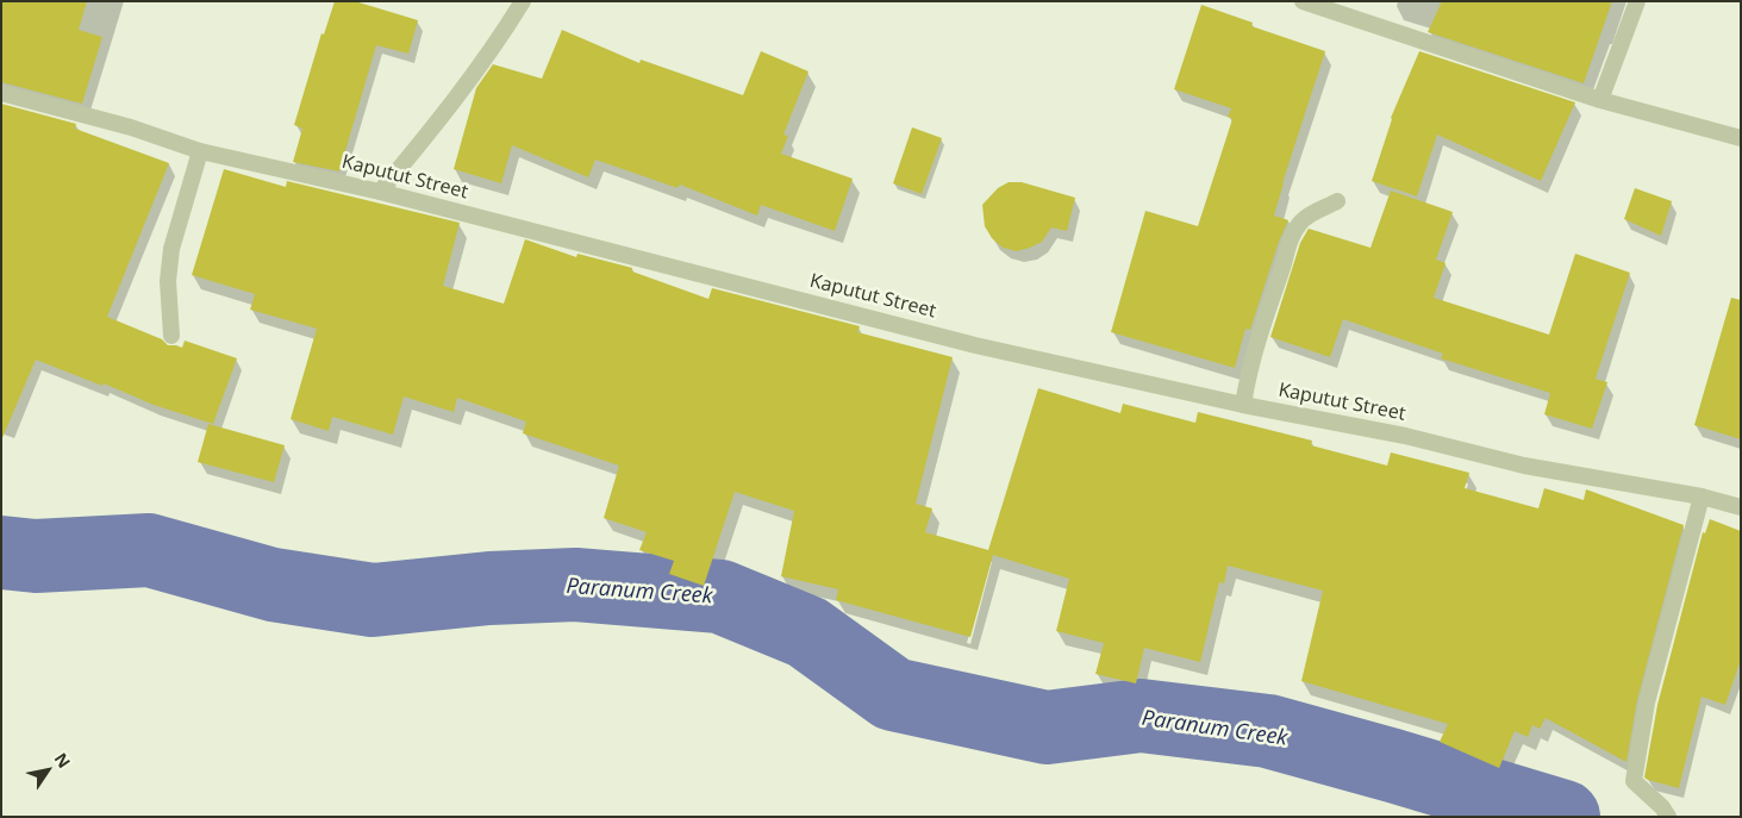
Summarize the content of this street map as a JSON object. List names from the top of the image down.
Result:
{
  "streets": {
    "street": ["Kaputut Street"]
  },
  "water": ["Paranum Creek"],
  "north": "top right"
}
